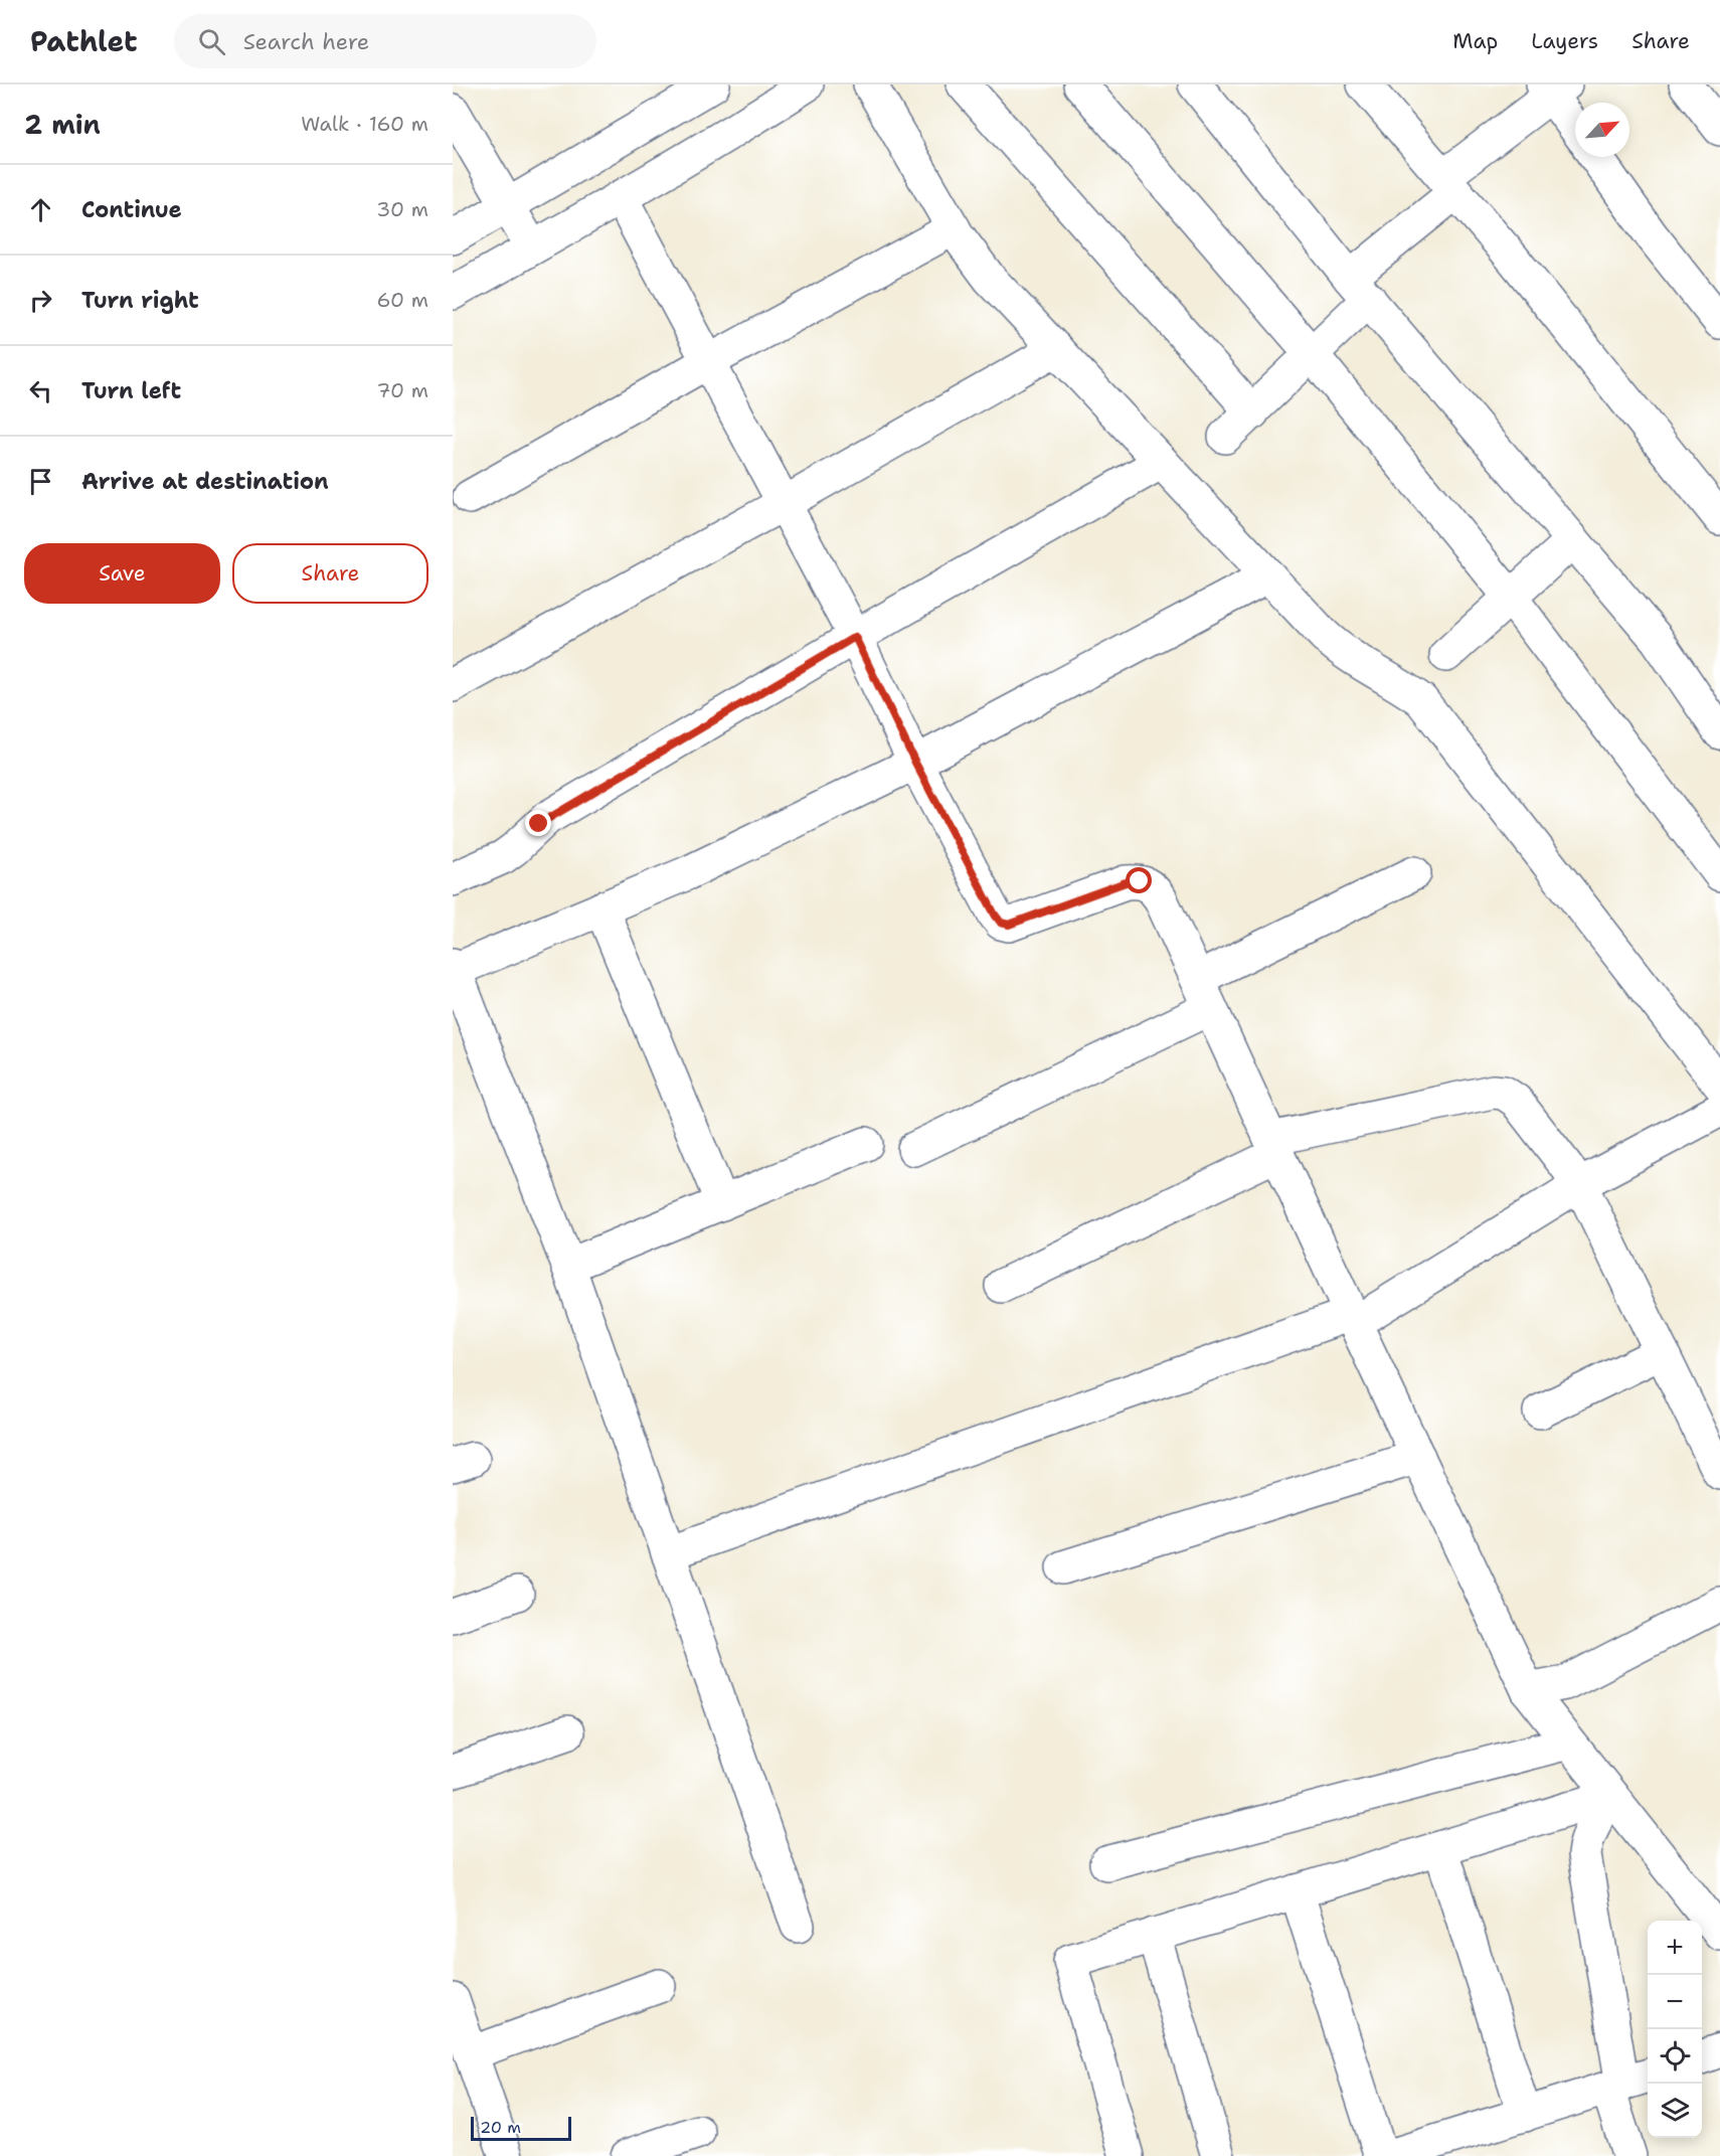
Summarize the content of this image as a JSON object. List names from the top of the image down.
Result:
{
  "scale_bar": "20 m",
  "north": "top right",
  "page": {
    "header": "Pathlet",
    "search": "Search here",
    "nav": ["Map", "Layers", "Share"],
    "heading": ["2 min", "Walk · 160 m"],
    "list": [
      ["Continue", "30 m"],
      ["Turn right", "60 m"],
      ["Turn left", "70 m"],
      "Arrive at destination"
    ],
    "buttons": ["Save", "Share"],
    "map_buttons": ["+", "−"],
    "scale": "20 m"
  }
}
